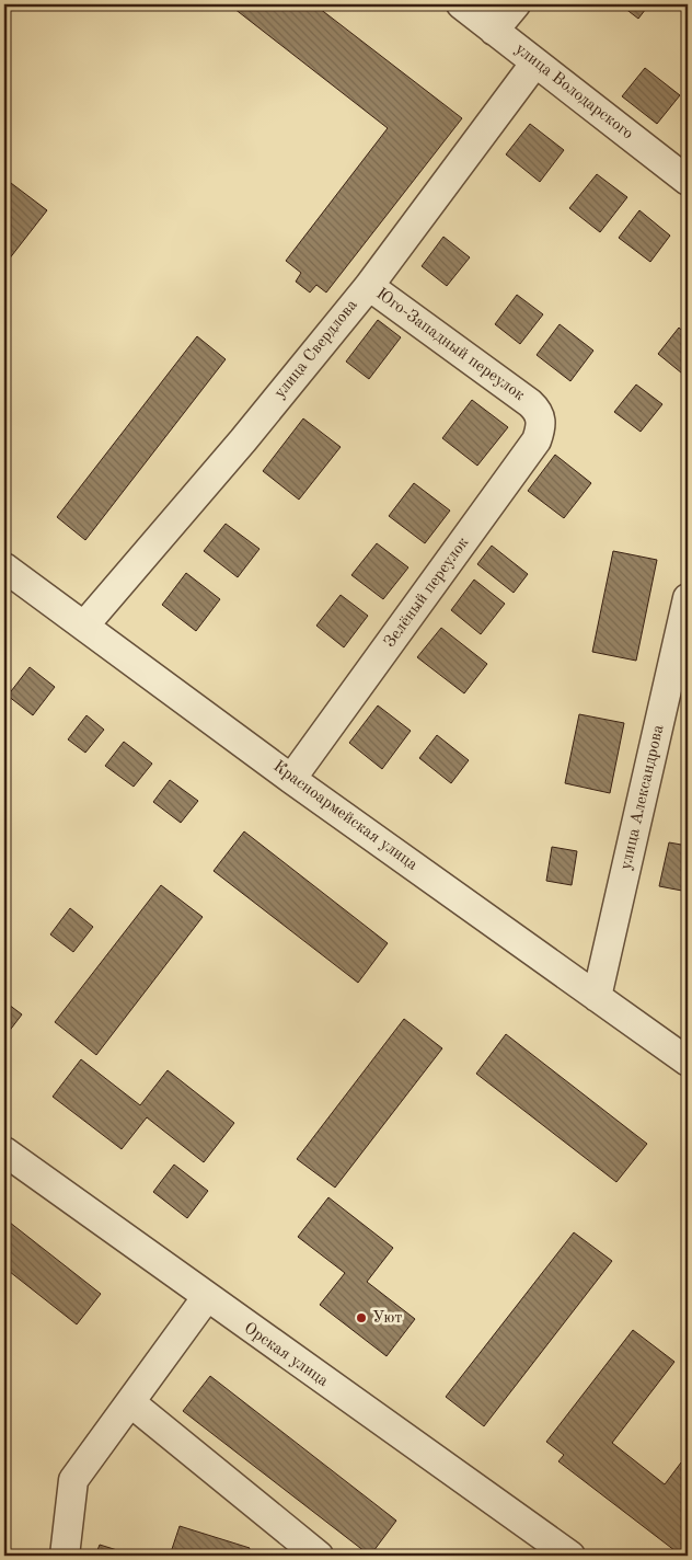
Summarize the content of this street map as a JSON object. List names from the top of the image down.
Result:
{
  "streets": {
    "street": [
      "улица Володарского",
      "Юго-Западный переулок",
      "улица Свердлова",
      "Зелёный переулок",
      "улица Александрова",
      "Красноармейская улица",
      "Орская улица"
    ]
  },
  "crossings": [
    ["улица Володарского", "улица Свердлова"],
    ["Юго-Западный переулок", "улица Свердлова"],
    ["Юго-Западный переулок", "Зелёный переулок"],
    ["улица Свердлова", "Красноармейская улица"],
    ["Зелёный переулок", "Красноармейская улица"],
    ["улица Александрова", "Красноармейская улица"]
  ],
  "places": ["Уют"]
}
